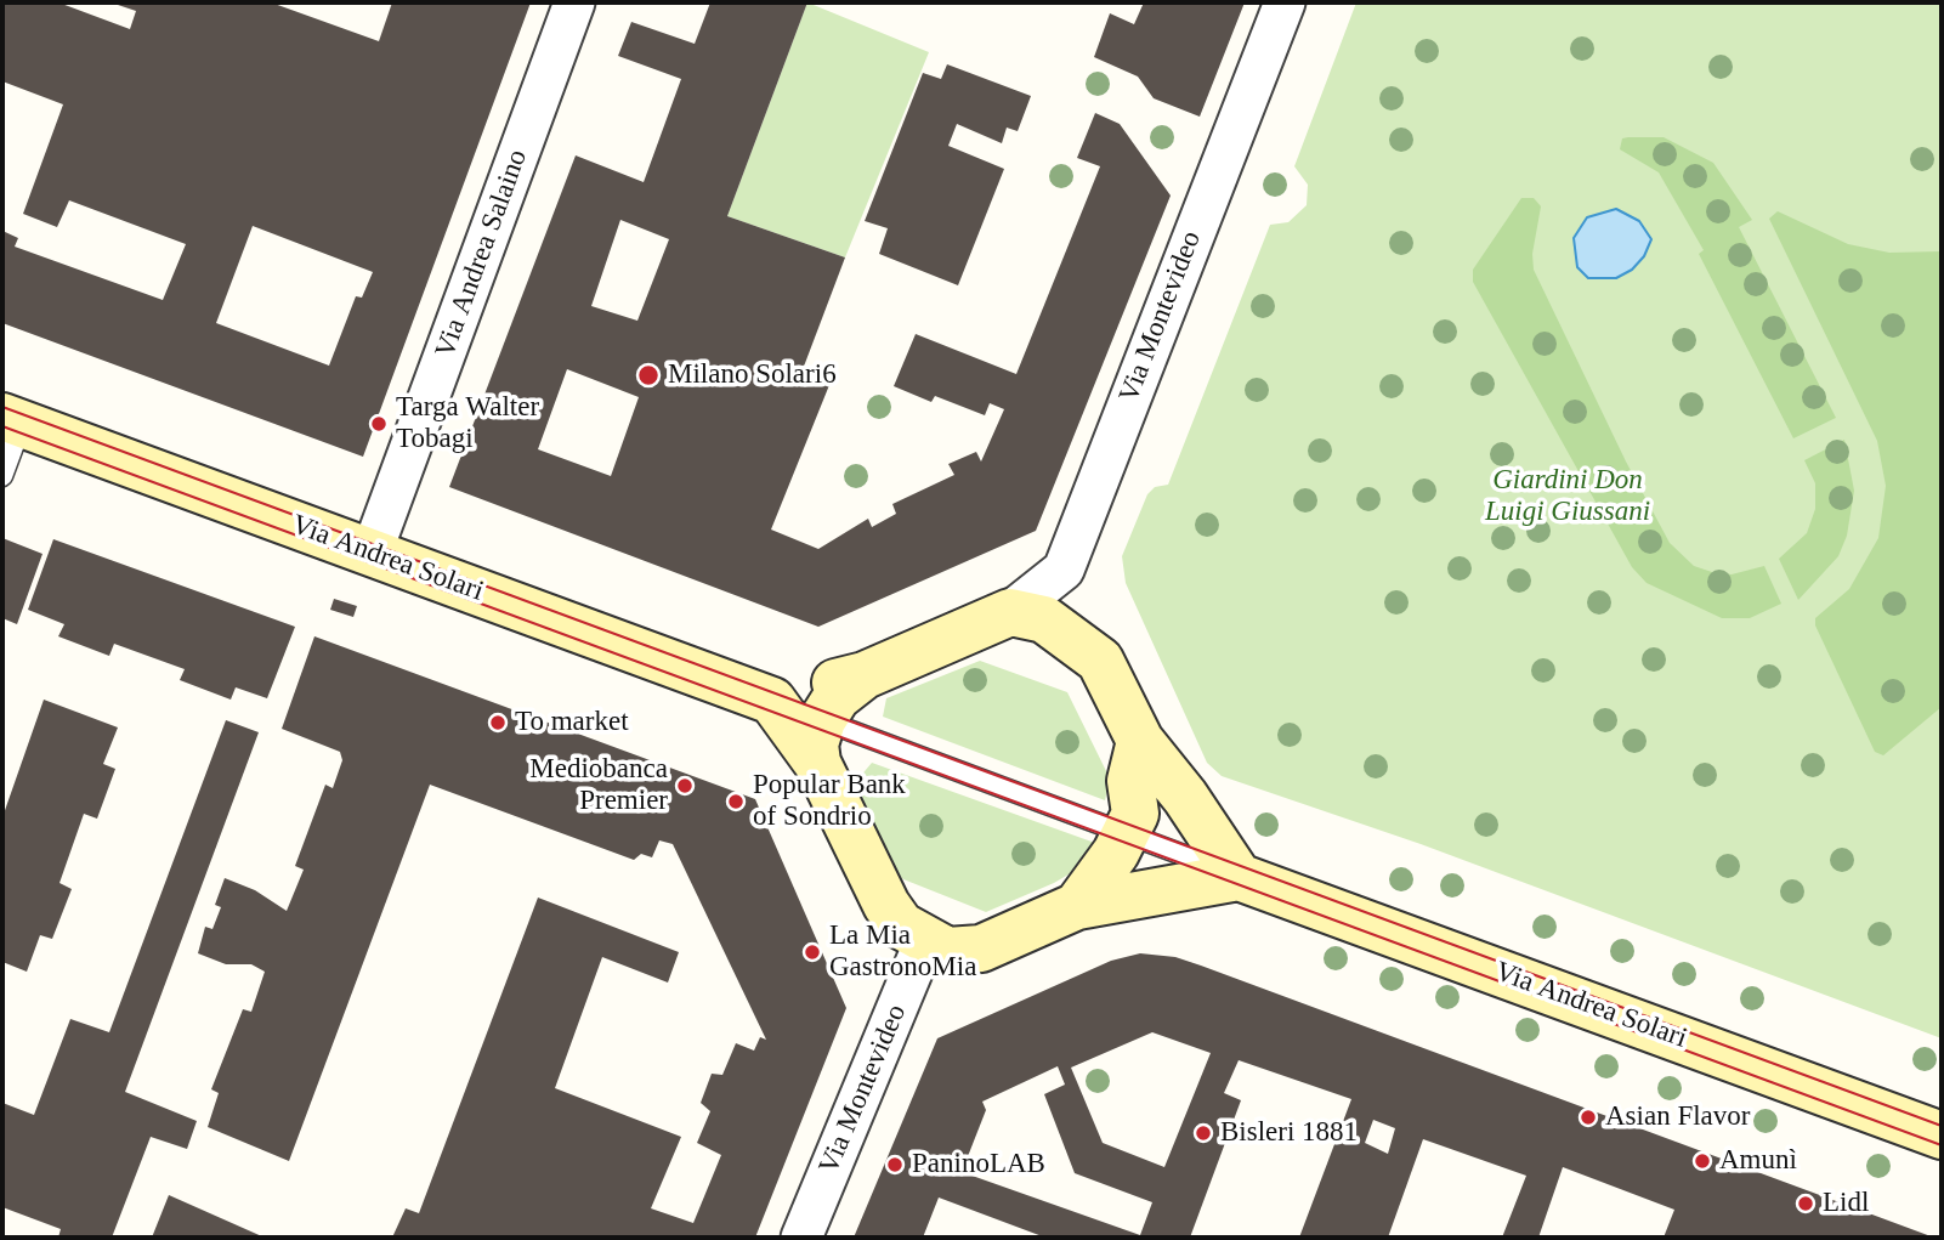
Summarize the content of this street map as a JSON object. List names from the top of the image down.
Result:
{
  "streets": {
    "street": ["Via Andrea Salaino", "Via Montevideo", "Via Andrea Solari"]
  },
  "crossings": [
    ["Via Andrea Salaino", "Via Andrea Solari"]
  ],
  "parks": ["Giardini Don Luigi Giussani"],
  "places": [
    "Milano Solari6",
    "Targa Walter Tobagi",
    "To market",
    "Mediobanca Premier",
    "Popular Bank of Sondrio",
    "La Mia GastronoMia",
    "Asian Flavor",
    "Bisleri 1881",
    "Amunì",
    "PaninoLAB",
    "Lidl"
  ]
}
